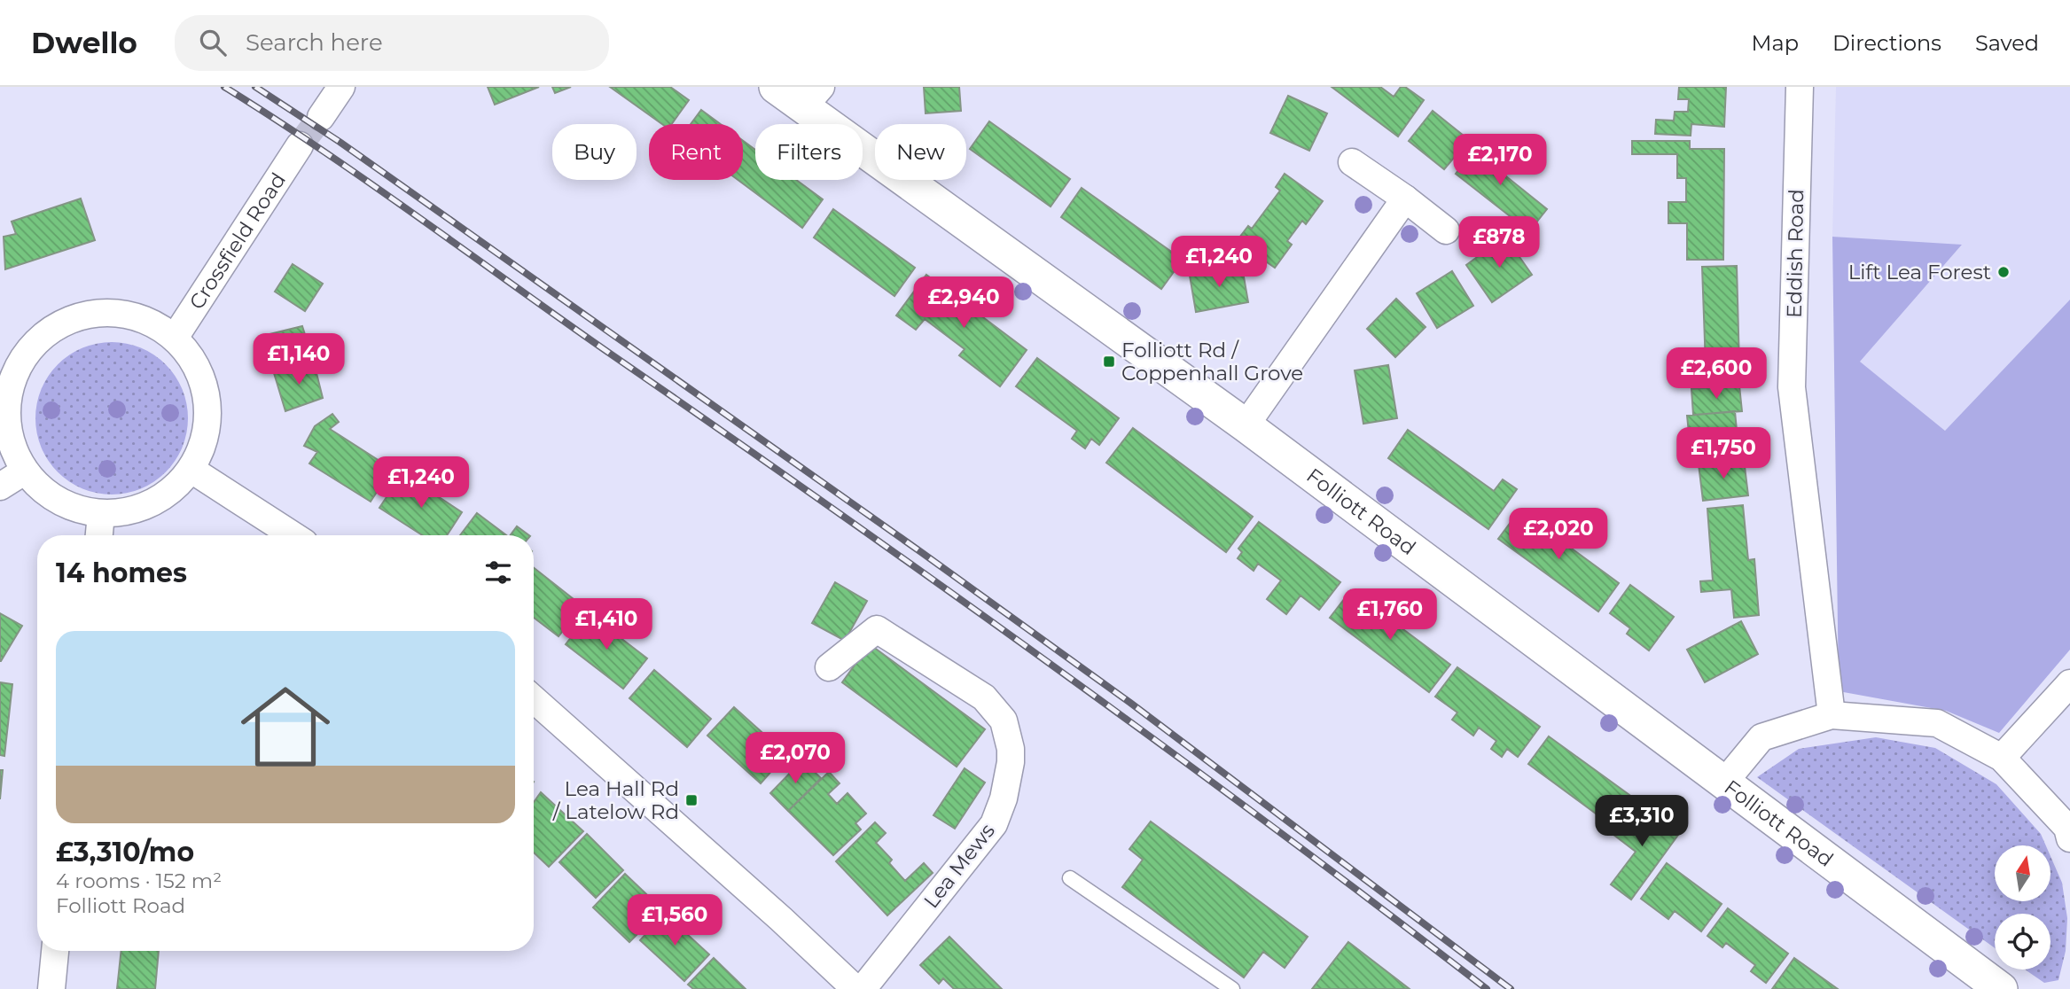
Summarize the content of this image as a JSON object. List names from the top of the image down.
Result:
{
  "streets": {
    "street": [
      "Crossfield Road",
      "Eddish Road",
      "Folliott Road",
      "Lea Mews"
    ]
  },
  "places": {
    "other": ["Lift Lea Forest"],
    "transit": ["Folliott Rd / Coppenhall Grove", "Lea Hall Rd / Latelow Rd"]
  },
  "north": "top",
  "page": {
    "header": "Dwello",
    "search": "Search here",
    "nav": ["Map", "Directions", "Saved"],
    "chip": [
      "Buy",
      "Rent",
      "Filters",
      "New"
    ],
    "price": [
      "£2,170",
      "£878",
      "£1,240",
      "£2,940",
      "£1,140",
      "£2,600",
      "£1,750",
      "£1,240",
      "£2,020",
      "£1,760",
      "£1,410",
      "£2,070",
      "£3,310",
      "£1,560"
    ],
    "heading": "14 homes",
    "list": [
      {
        "name": "£3,310/mo",
        "note": "4 rooms · 152 m² · Folliott Road"
      }
    ]
  }
}
